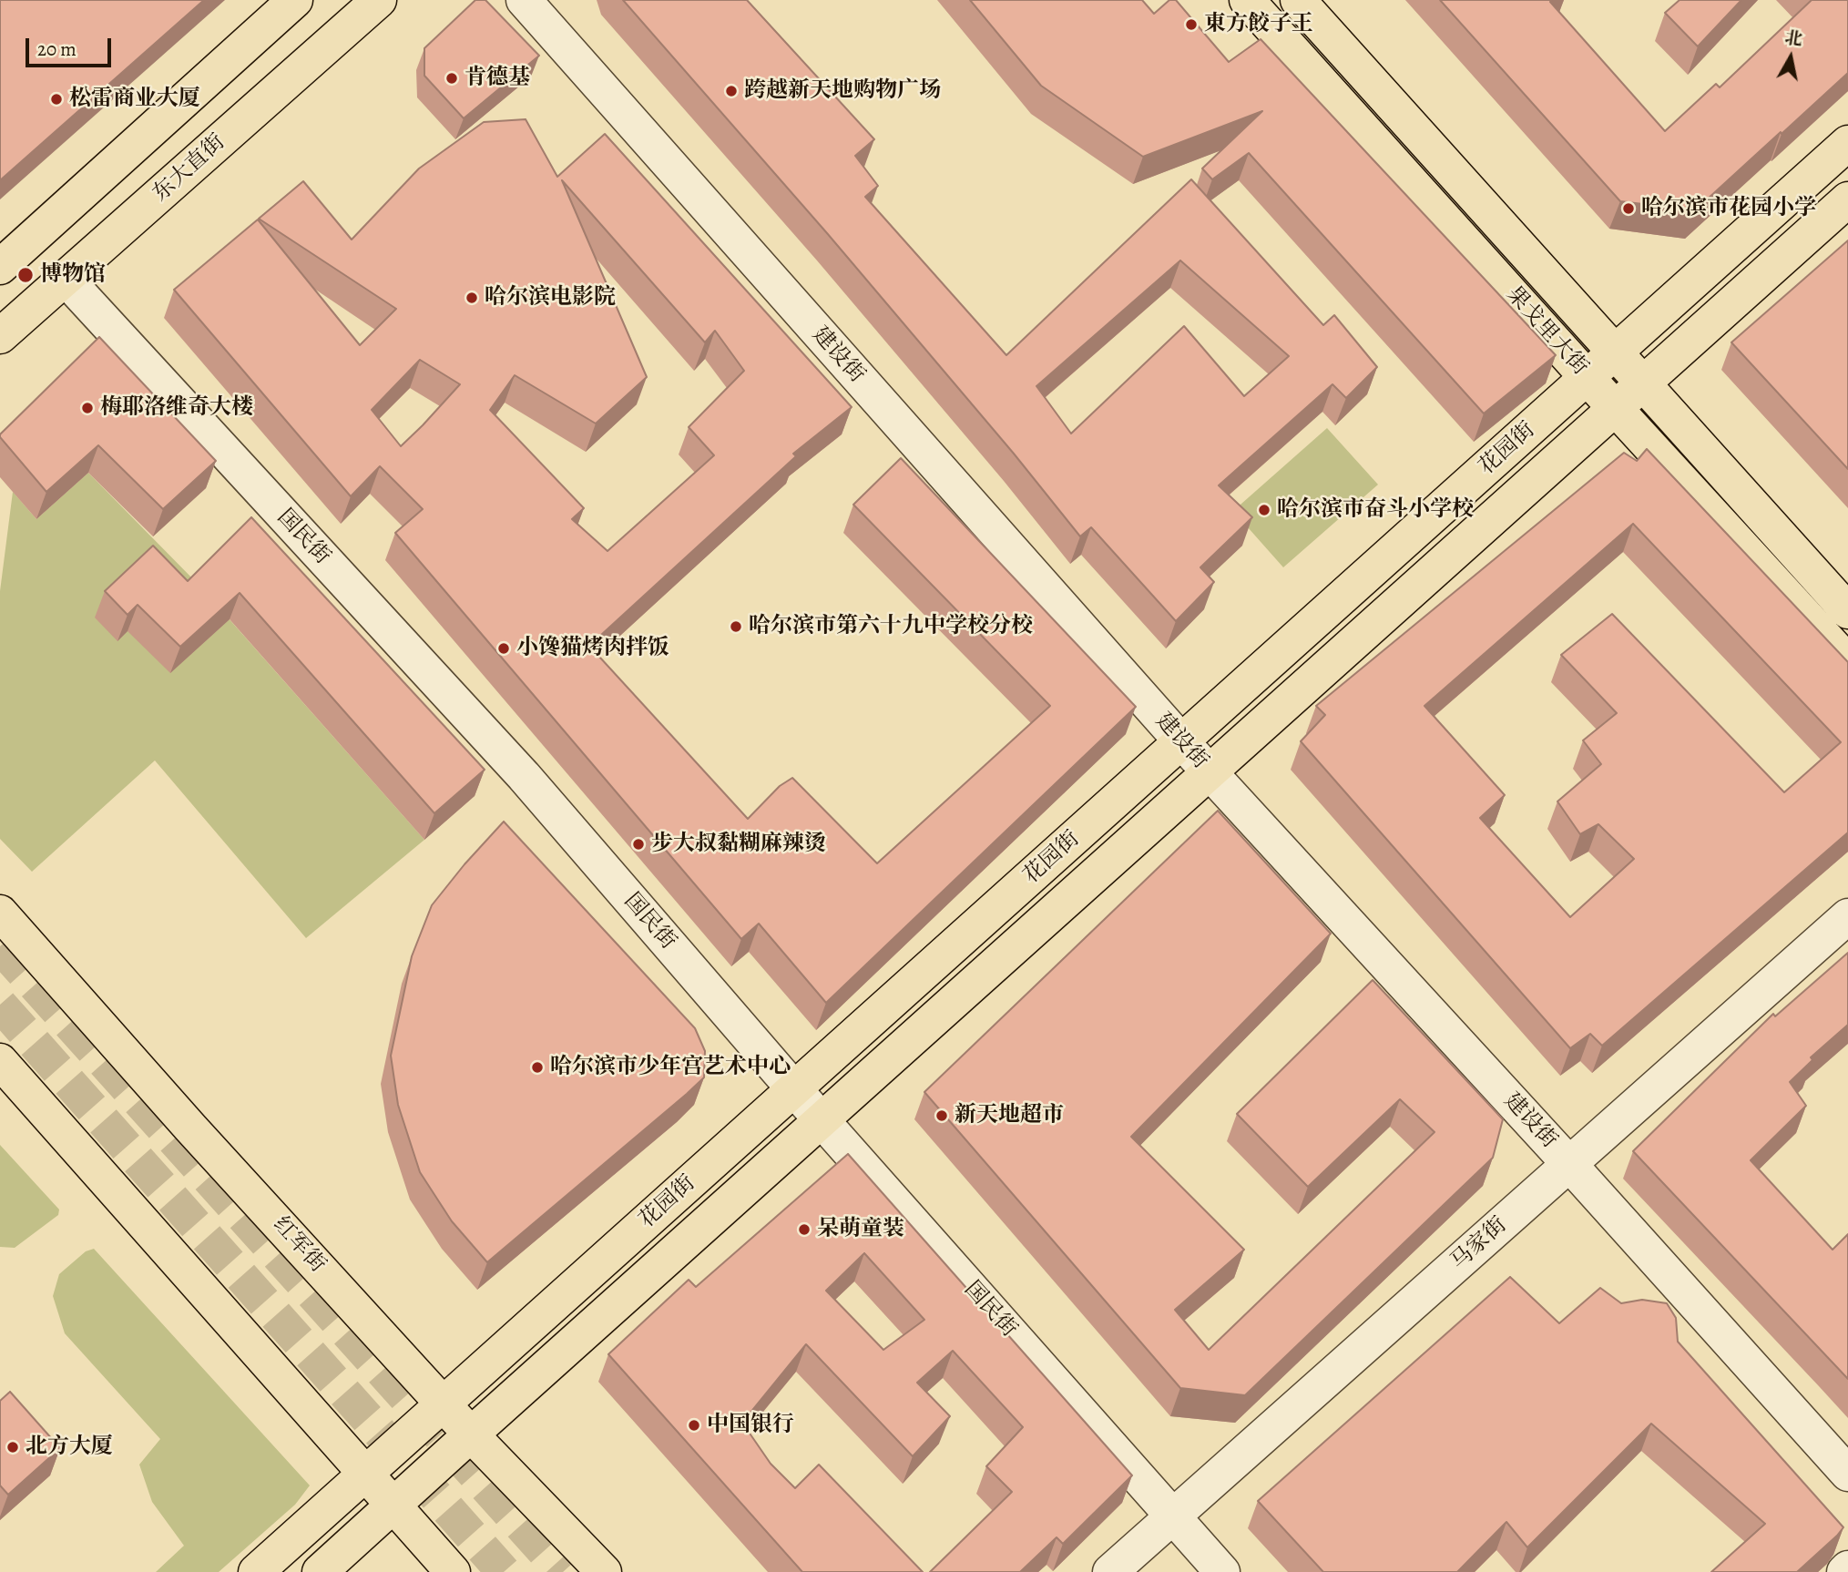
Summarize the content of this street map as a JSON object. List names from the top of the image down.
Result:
{
  "streets": {
    "main road": [
      "东大直街",
      "果戈里大街",
      "花园街",
      "红军街"
    ],
    "street": ["建设街", "国民街", "马家街"]
  },
  "crossings": [
    ["东大直街", "国民街"],
    ["果戈里大街", "花园街"],
    ["建设街", "花园街"],
    ["建设街", "马家街"],
    ["花园街", "国民街"],
    ["花园街", "红军街"],
    ["国民街", "马家街"]
  ],
  "places": [
    "東方餃子王",
    "肯德基",
    "跨越新天地购物广场",
    "松雷商业大厦",
    "哈尔滨市花园小学",
    "博物馆",
    "哈尔滨电影院",
    "梅耶洛维奇大楼",
    "哈尔滨市奋斗小学校",
    "哈尔滨市第六十九中学校分校",
    "小馋猫烤肉拌饭",
    "步大叔黏糊麻辣烫",
    "哈尔滨市少年宫艺术中心",
    "新天地超市",
    "呆萌童装",
    "中国银行",
    "北方大厦"
  ],
  "scale_bar": "20 m",
  "north": "top"
}
